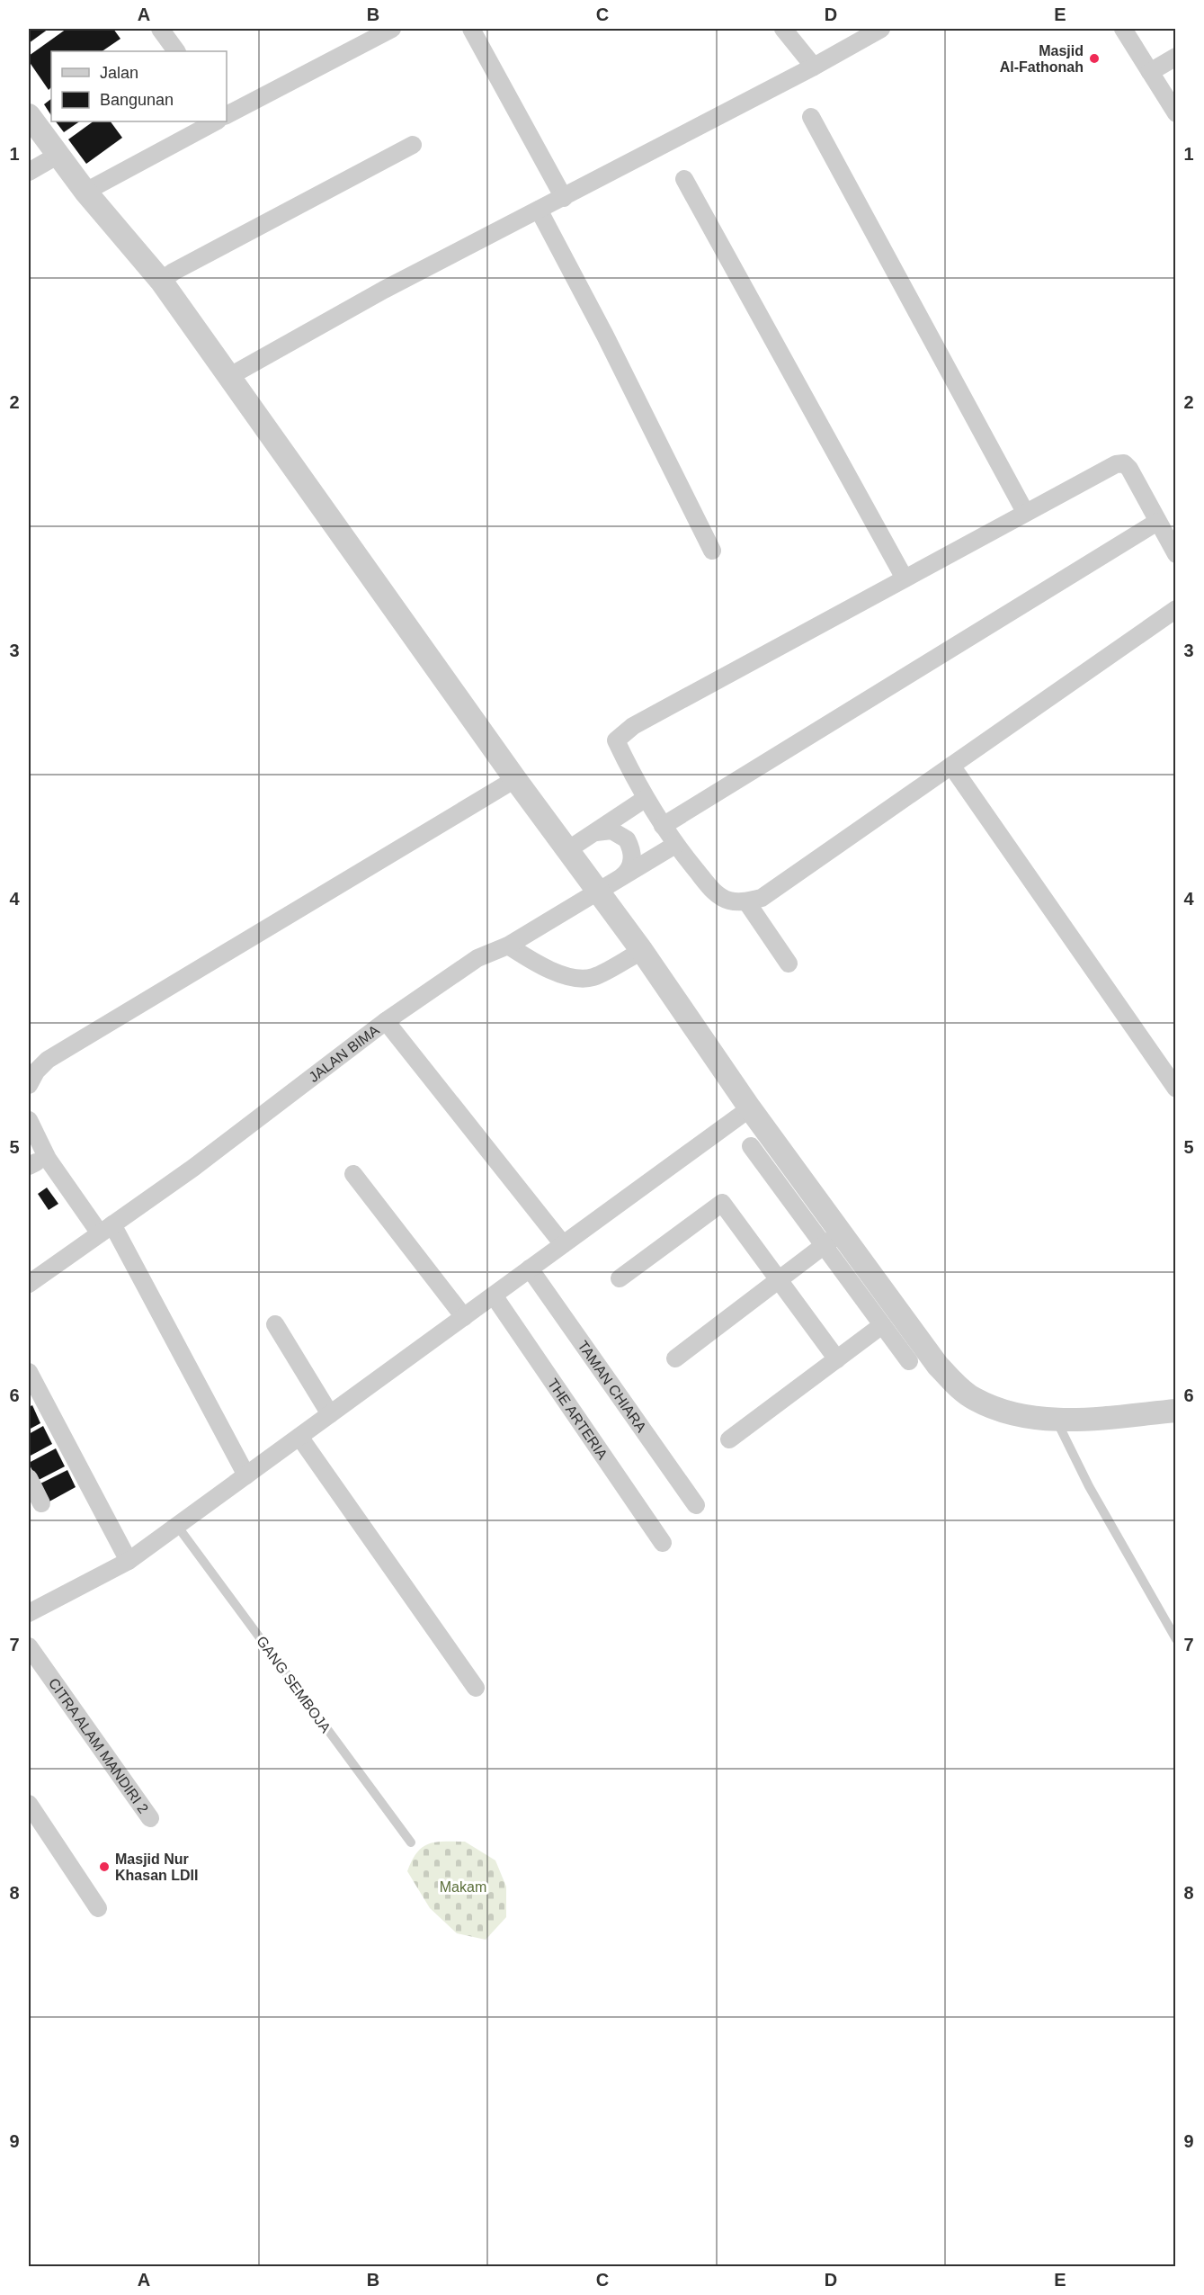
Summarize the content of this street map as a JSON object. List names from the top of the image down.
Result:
{
  "streets": {
    "street": [
      "JALAN BIMA",
      "TAMAN CHIARA",
      "THE ARTERIA",
      "CITRA ALAM MANDIRI 2"
    ],
    "lane": ["GANG SEMBOJA"]
  },
  "parks": ["Makam"],
  "places": ["Masjid Al-Fathonah", "Masjid Nur Khasan LDII"],
  "legend": ["Jalan", "Bangunan"],
  "grid": {
    "columns": [
      "A",
      "B",
      "C",
      "D",
      "E"
    ],
    "rows": [
      "1",
      "2",
      "3",
      "4",
      "5",
      "6",
      "7",
      "8",
      "9"
    ]
  }
}
